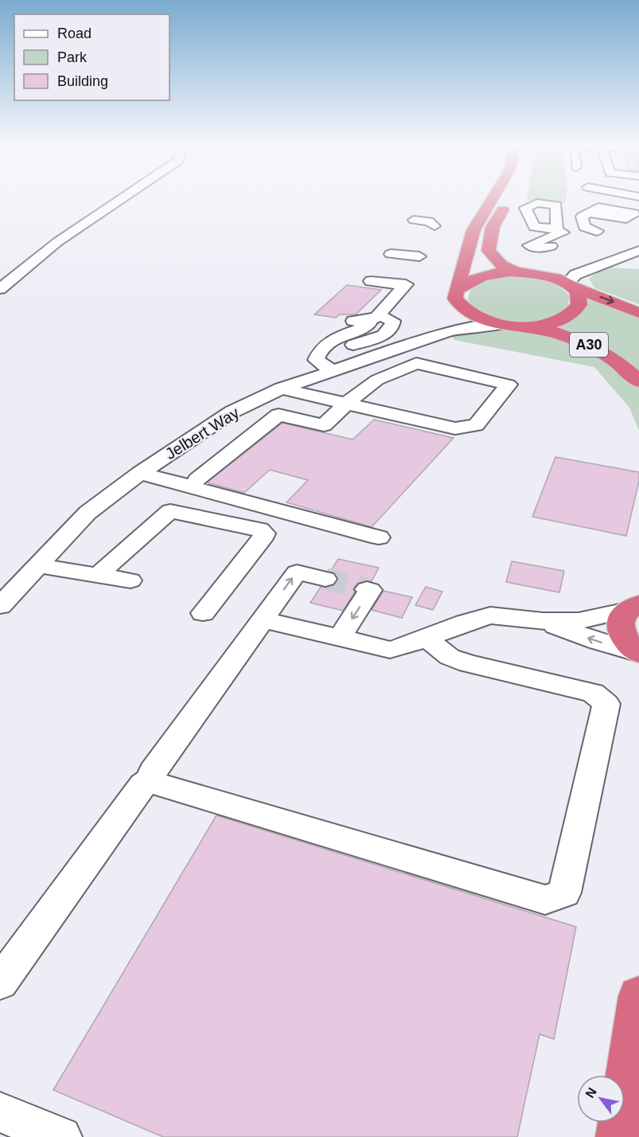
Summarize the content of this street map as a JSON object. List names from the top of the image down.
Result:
{
  "streets": {
    "highway": ["A30"],
    "street": ["Jelbert Way"]
  },
  "legend": ["Road", "Park", "Building"],
  "north": "top left"
}
